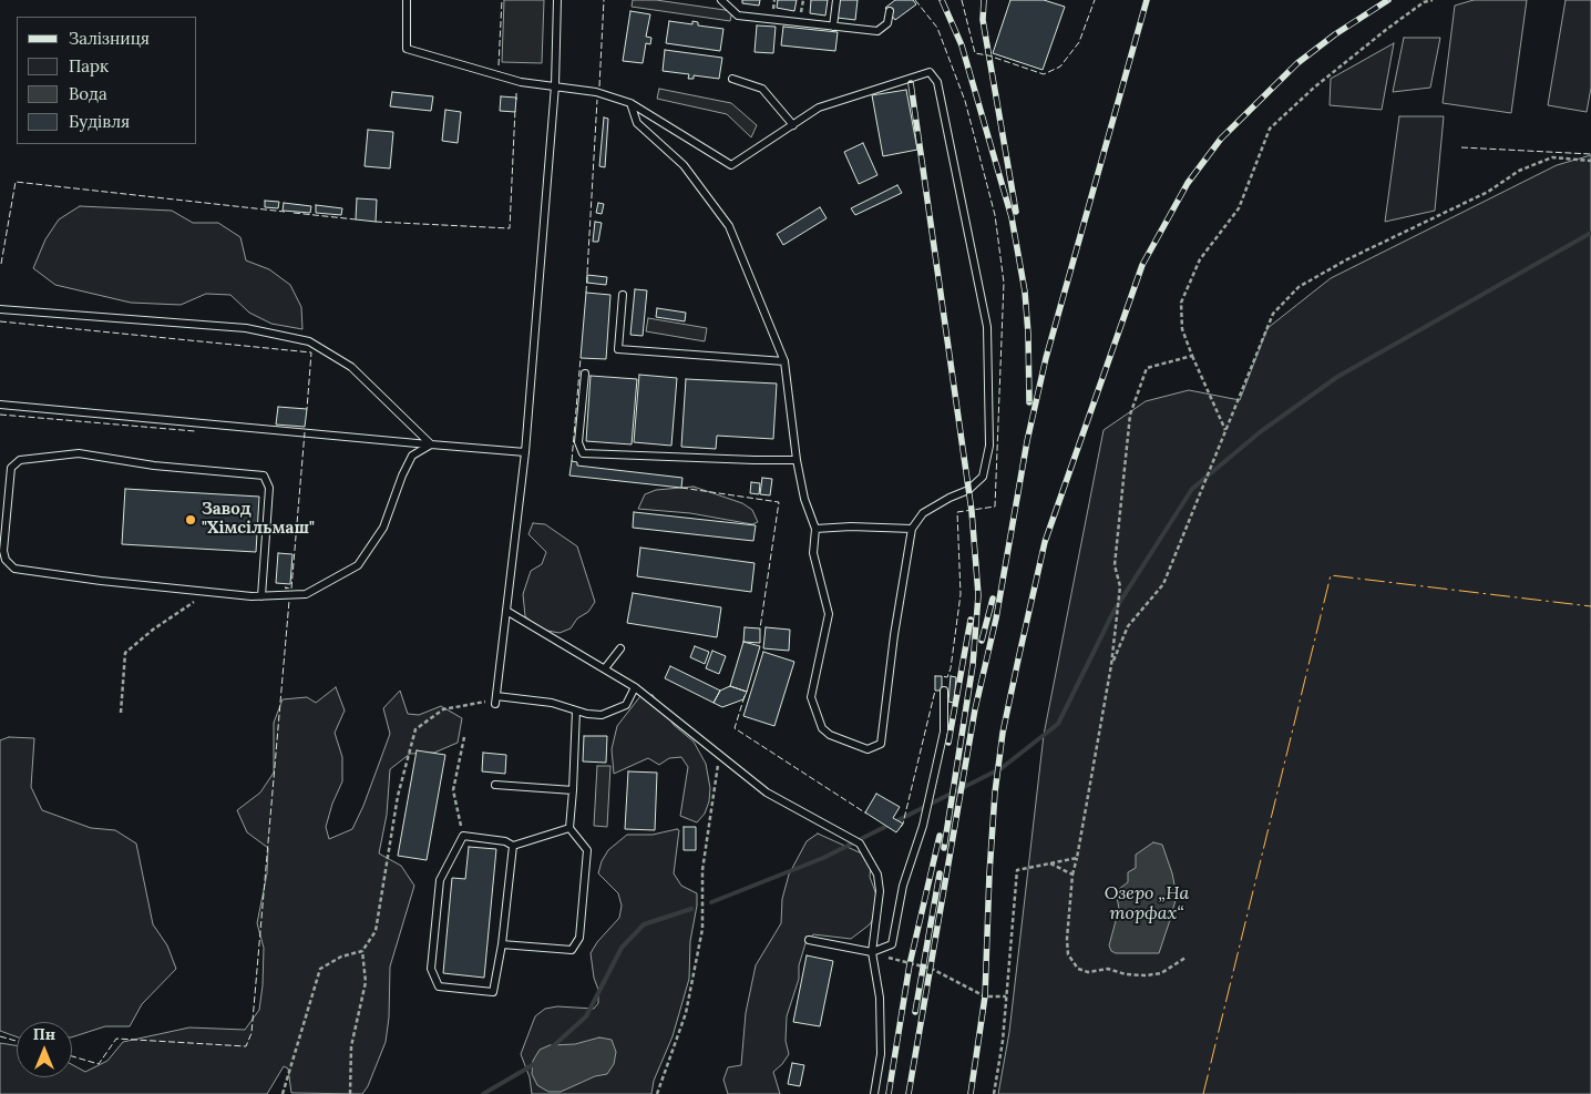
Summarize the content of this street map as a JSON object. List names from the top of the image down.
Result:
{
  "water": ["Озеро „На торфах“"],
  "places": ["Завод \"Хімсільмаш\""],
  "legend": [
    "Залізниця",
    "Парк",
    "Вода",
    "Будівля"
  ],
  "north": "top"
}
